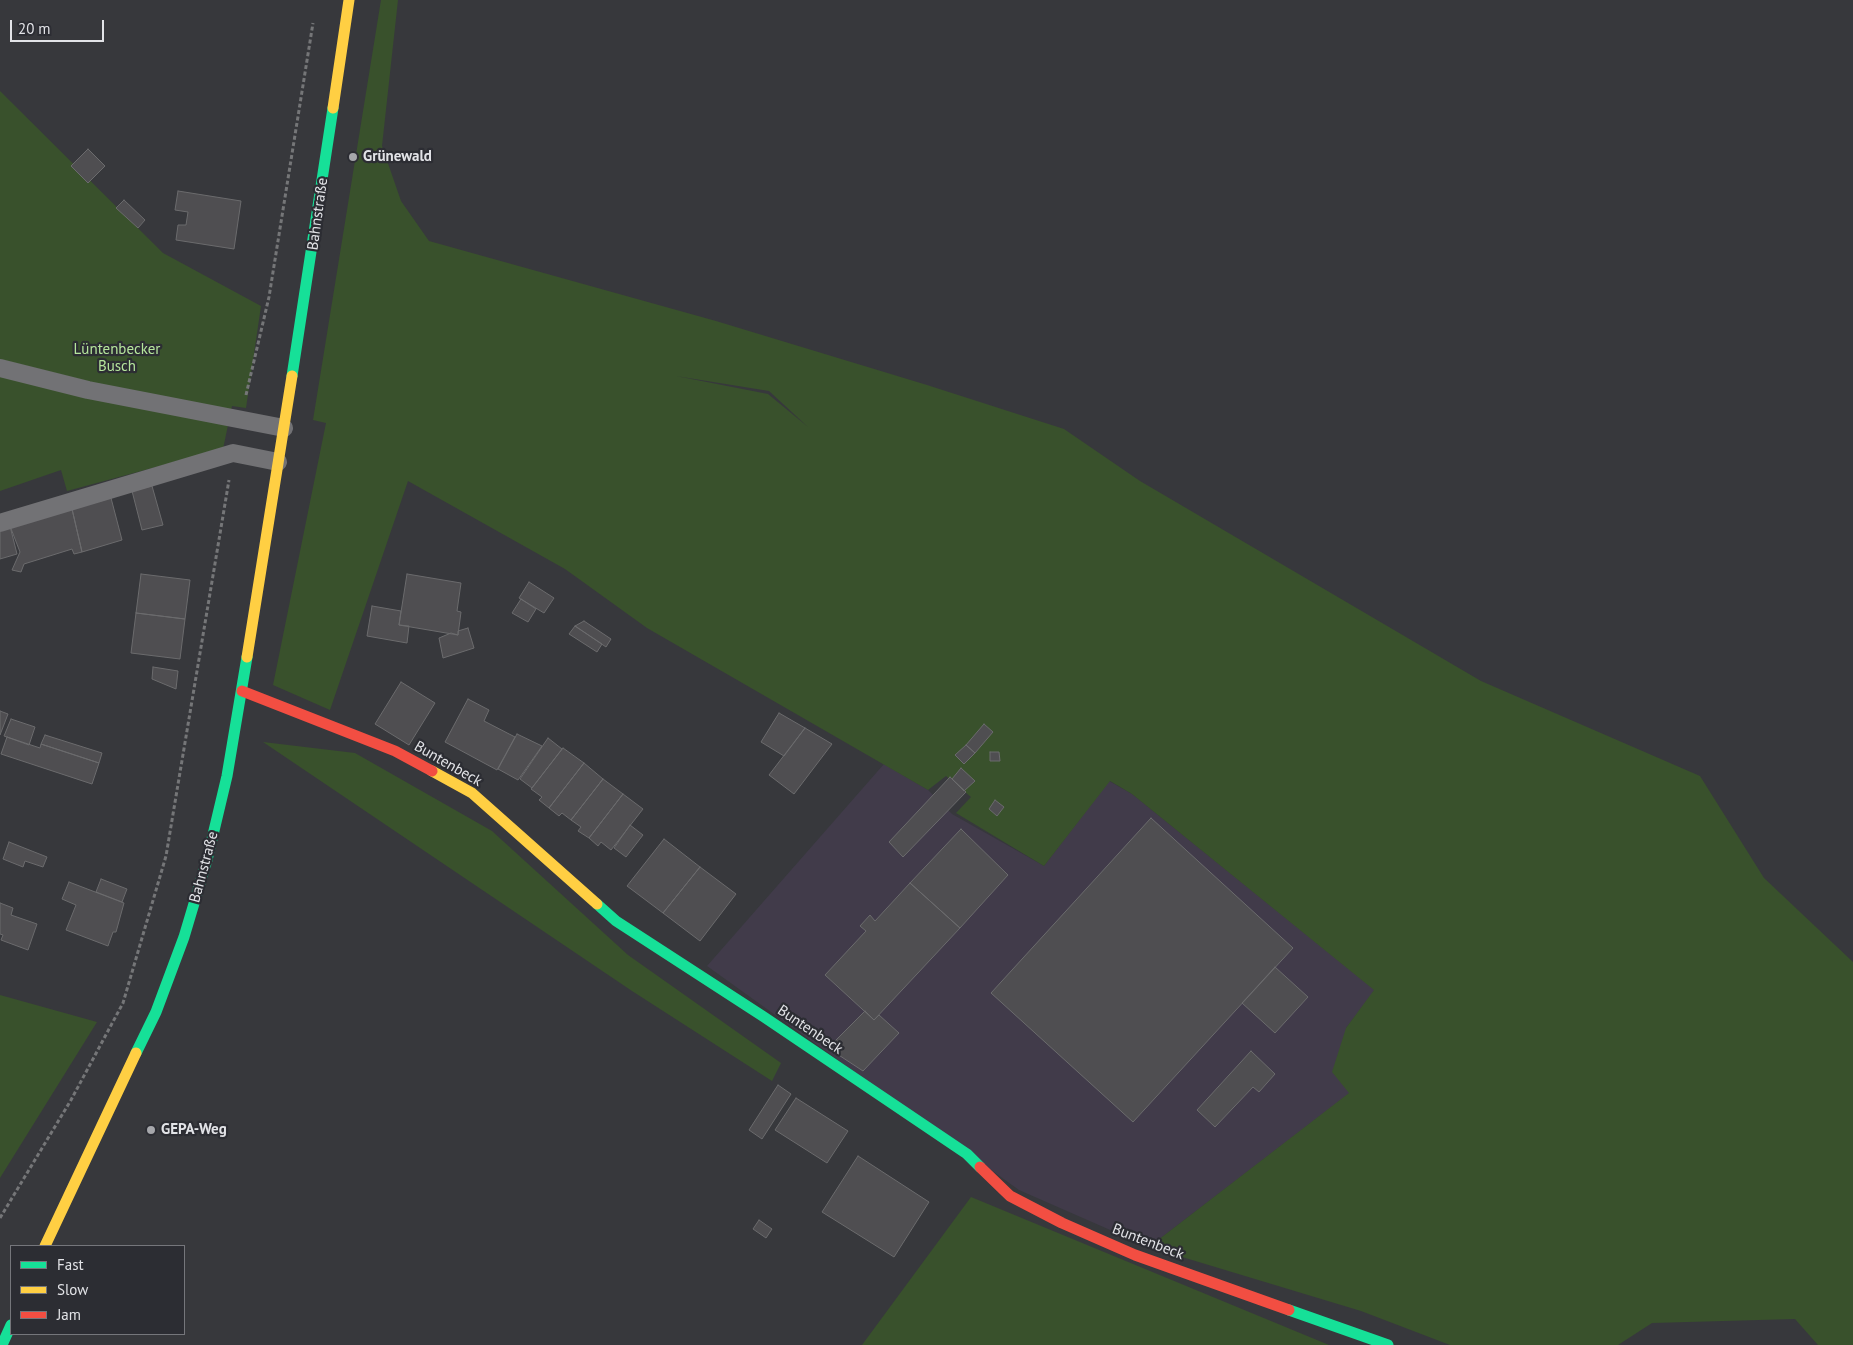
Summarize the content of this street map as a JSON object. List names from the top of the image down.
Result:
{
  "streets": {
    "main road": ["Bahnstraße", "Buntenbeck"]
  },
  "crossings": [
    ["Bahnstraße", "Buntenbeck"]
  ],
  "parks": ["Lüntenbecker Busch"],
  "places": ["Grünewald", "GEPA-Weg"],
  "legend": ["Fast", "Slow", "Jam"],
  "scale_bar": "20 m"
}
